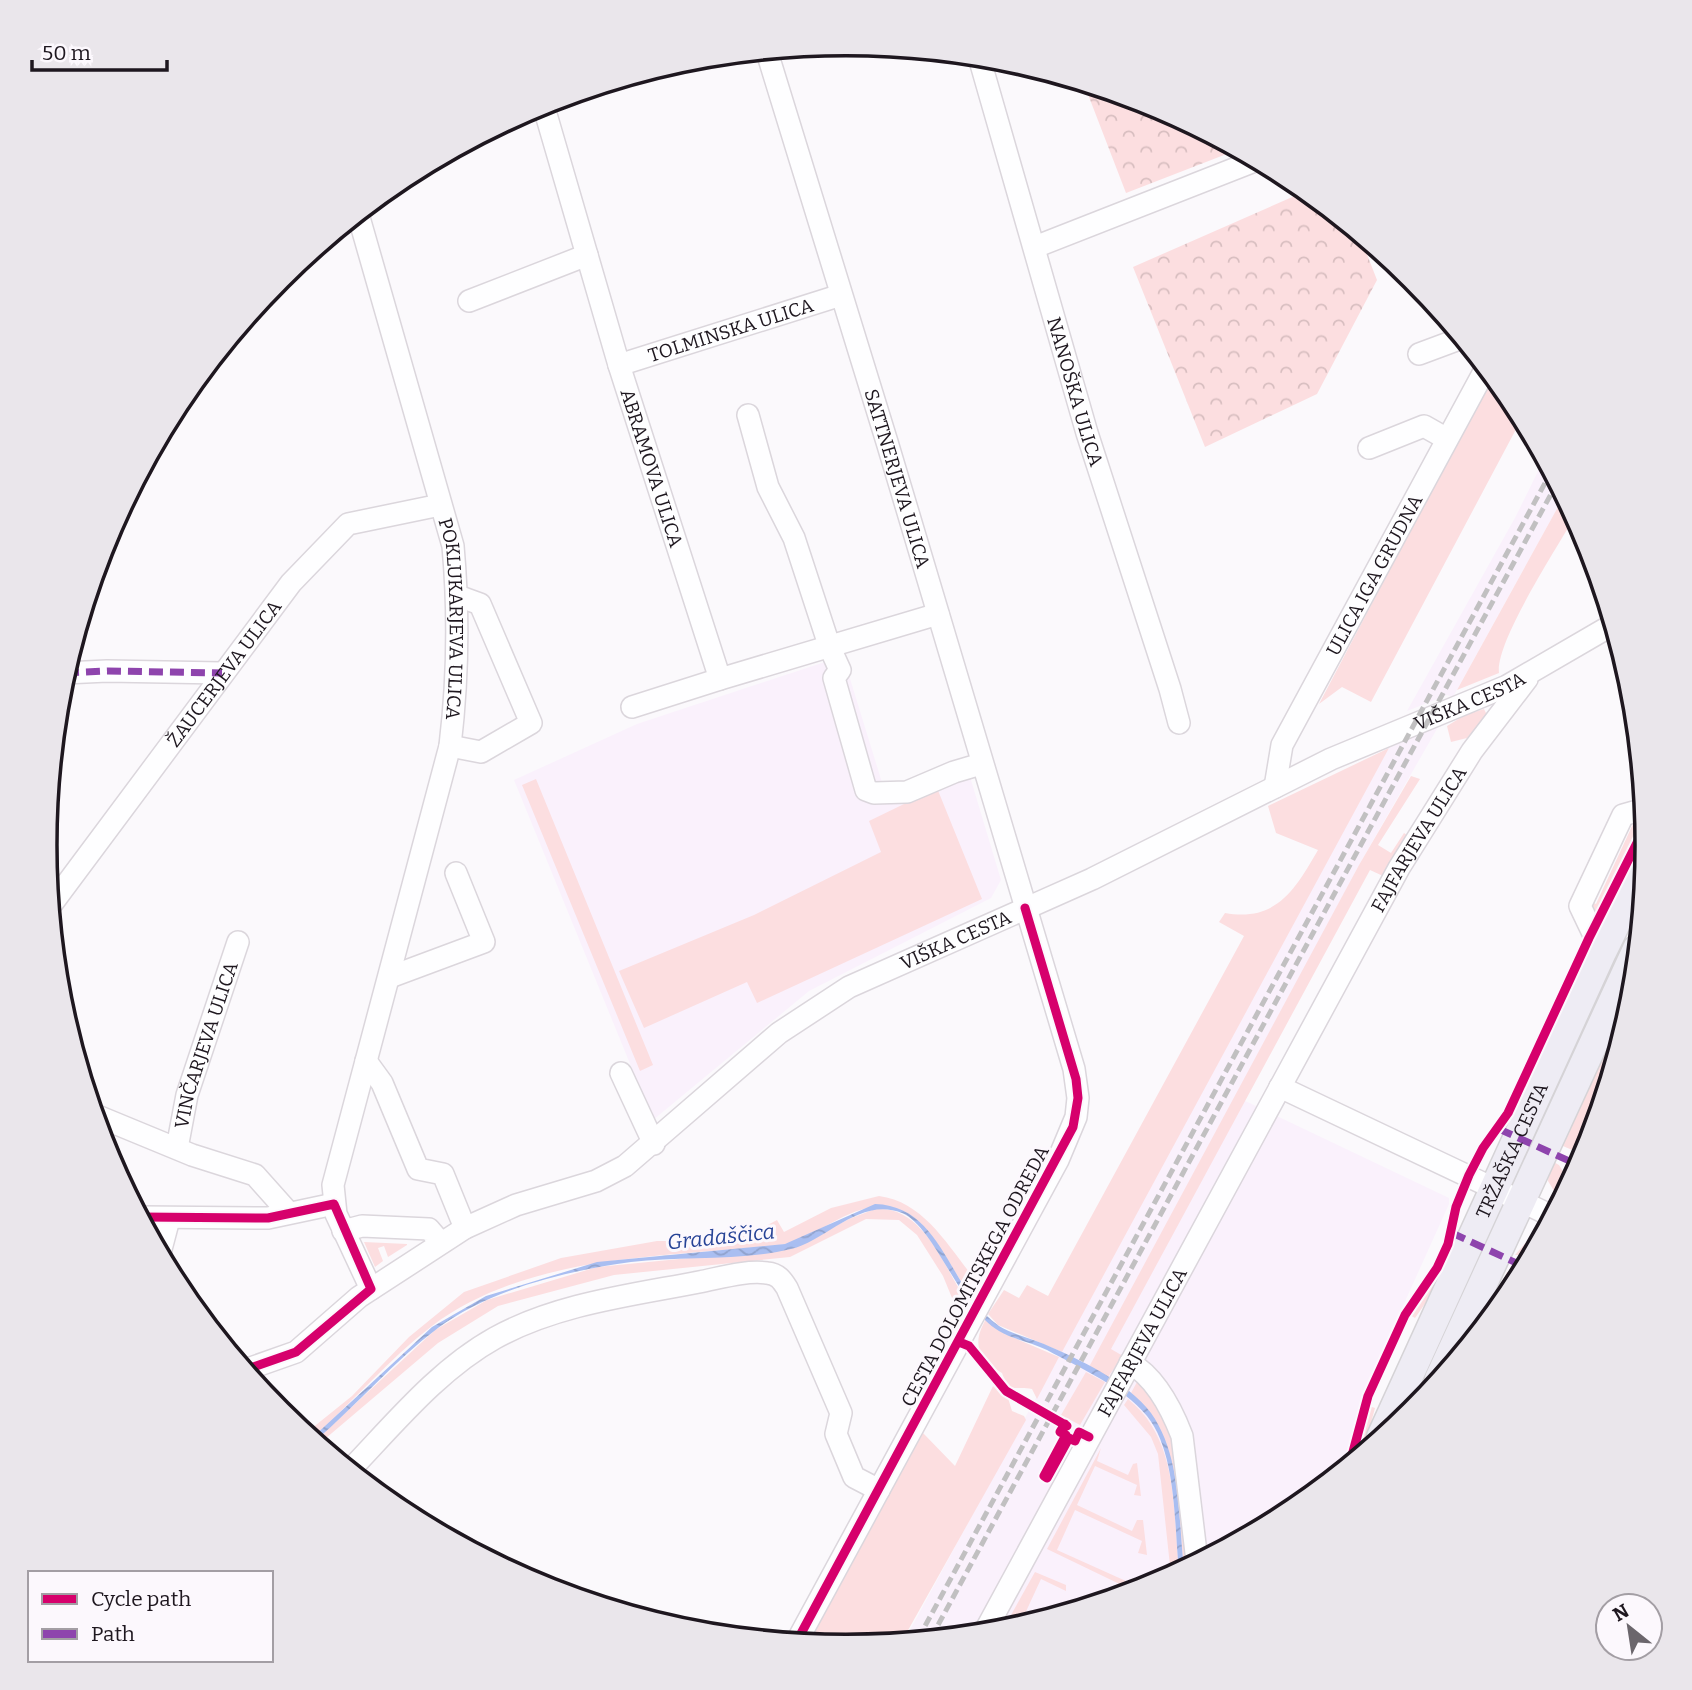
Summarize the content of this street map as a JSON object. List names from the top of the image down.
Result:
{
  "streets": {
    "main road": ["TRŽAŠKA CESTA"],
    "street": [
      "TOLMINSKA ULICA",
      "NANOŠKA ULICA",
      "ABRAMOVA ULICA",
      "SATTNERJEVA ULICA",
      "ULICA IGA GRUDNA",
      "POKLUKARJEVA ULICA",
      "ŽAUCERJEVA ULICA",
      "VIŠKA CESTA",
      "FAJFARJEVA ULICA",
      "VINČARJEVA ULICA",
      "CESTA DOLOMITSKEGA ODREDA"
    ]
  },
  "crossings": [
    ["TOLMINSKA ULICA", "ABRAMOVA ULICA"],
    ["TOLMINSKA ULICA", "SATTNERJEVA ULICA"],
    ["SATTNERJEVA ULICA", "VIŠKA CESTA"],
    ["SATTNERJEVA ULICA", "CESTA DOLOMITSKEGA ODREDA"],
    ["ULICA IGA GRUDNA", "VIŠKA CESTA"],
    ["POKLUKARJEVA ULICA", "ŽAUCERJEVA ULICA"],
    ["VIŠKA CESTA", "FAJFARJEVA ULICA"],
    ["VIŠKA CESTA", "CESTA DOLOMITSKEGA ODREDA"]
  ],
  "water": ["Gradaščica"],
  "legend": ["Cycle path", "Path"],
  "scale_bar": "50 m",
  "north": "top left"
}
